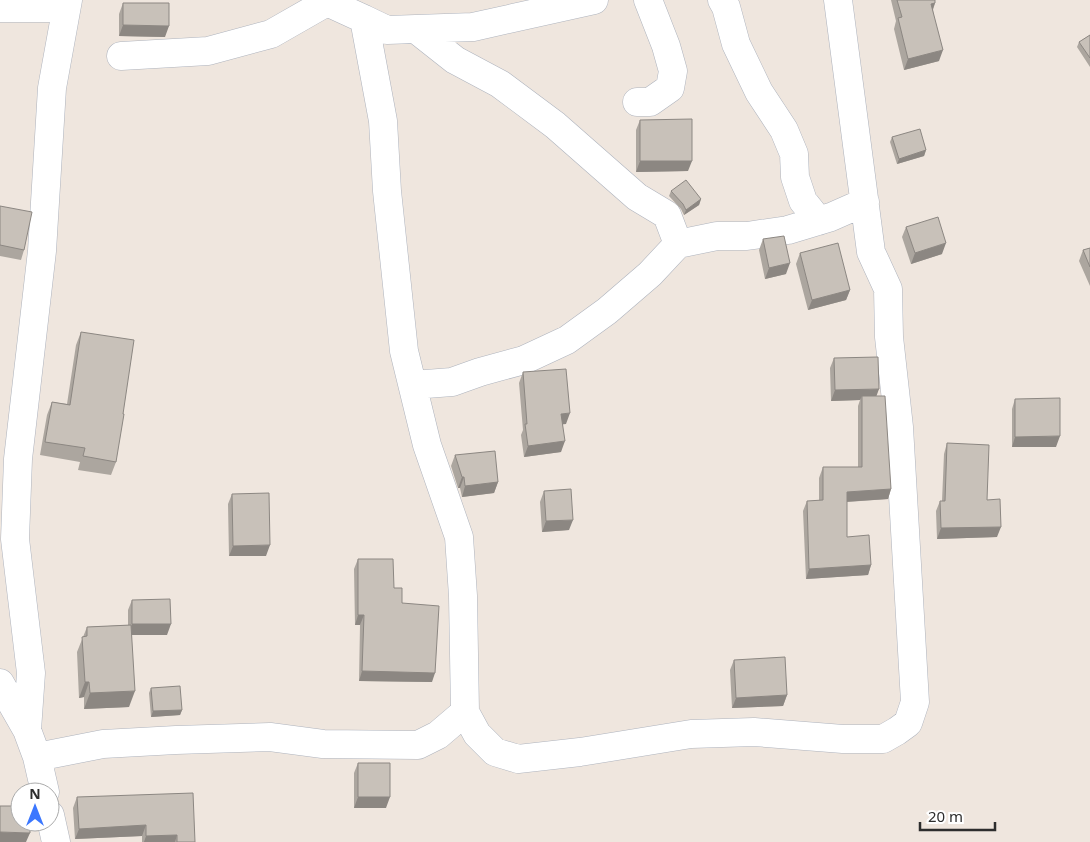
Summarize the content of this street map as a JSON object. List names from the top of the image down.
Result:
{
  "scale_bar": "20 m",
  "north": "top"
}
